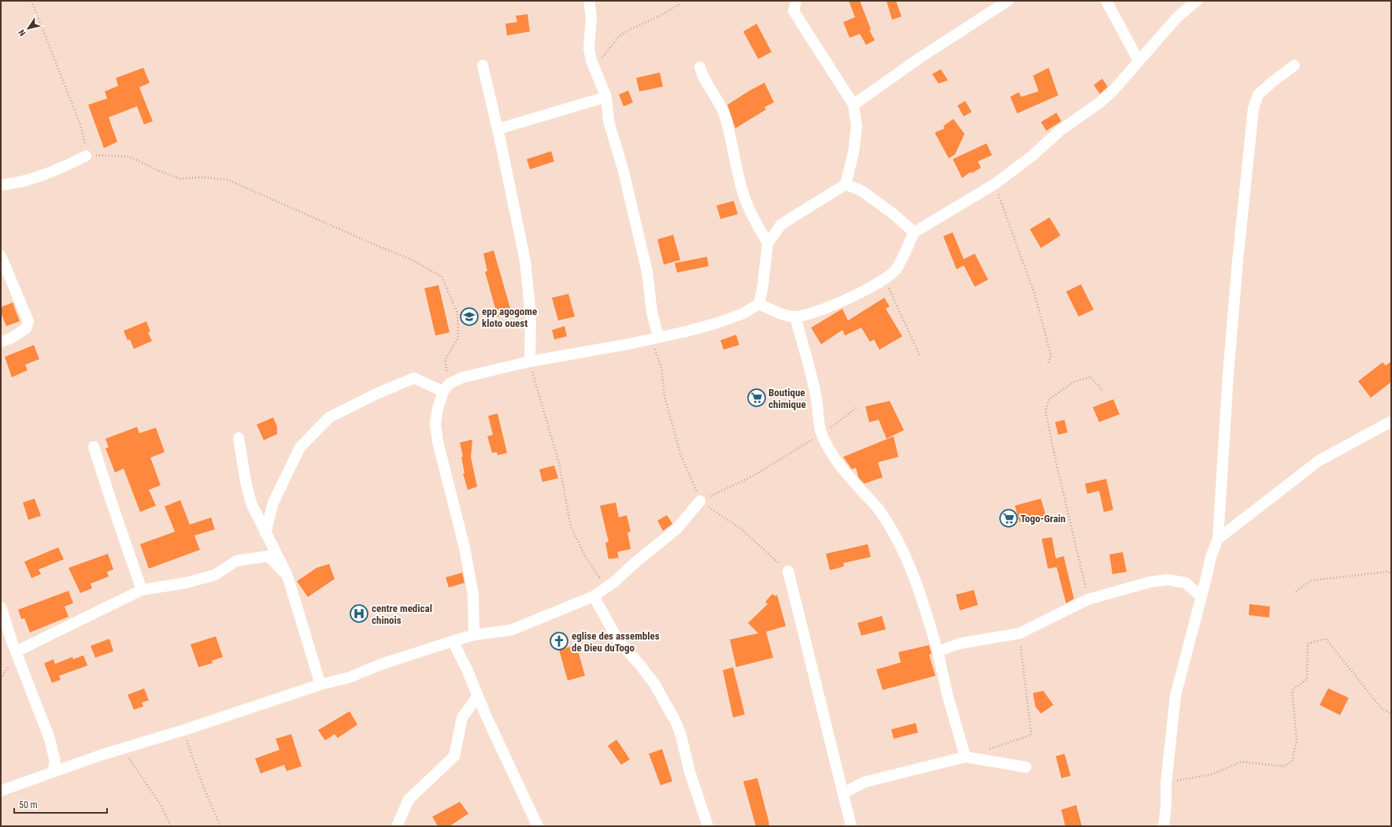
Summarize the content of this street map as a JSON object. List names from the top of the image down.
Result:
{
  "places": {
    "school or university": ["epp agogome kloto ouest"],
    "supermarket": ["Boutique chimique", "Togo-Grain"],
    "hospital": ["centre medical chinois"],
    "church": ["eglise des assembles de Dieu duTogo"]
  },
  "scale_bar": "50 m",
  "north": "bottom left"
}
